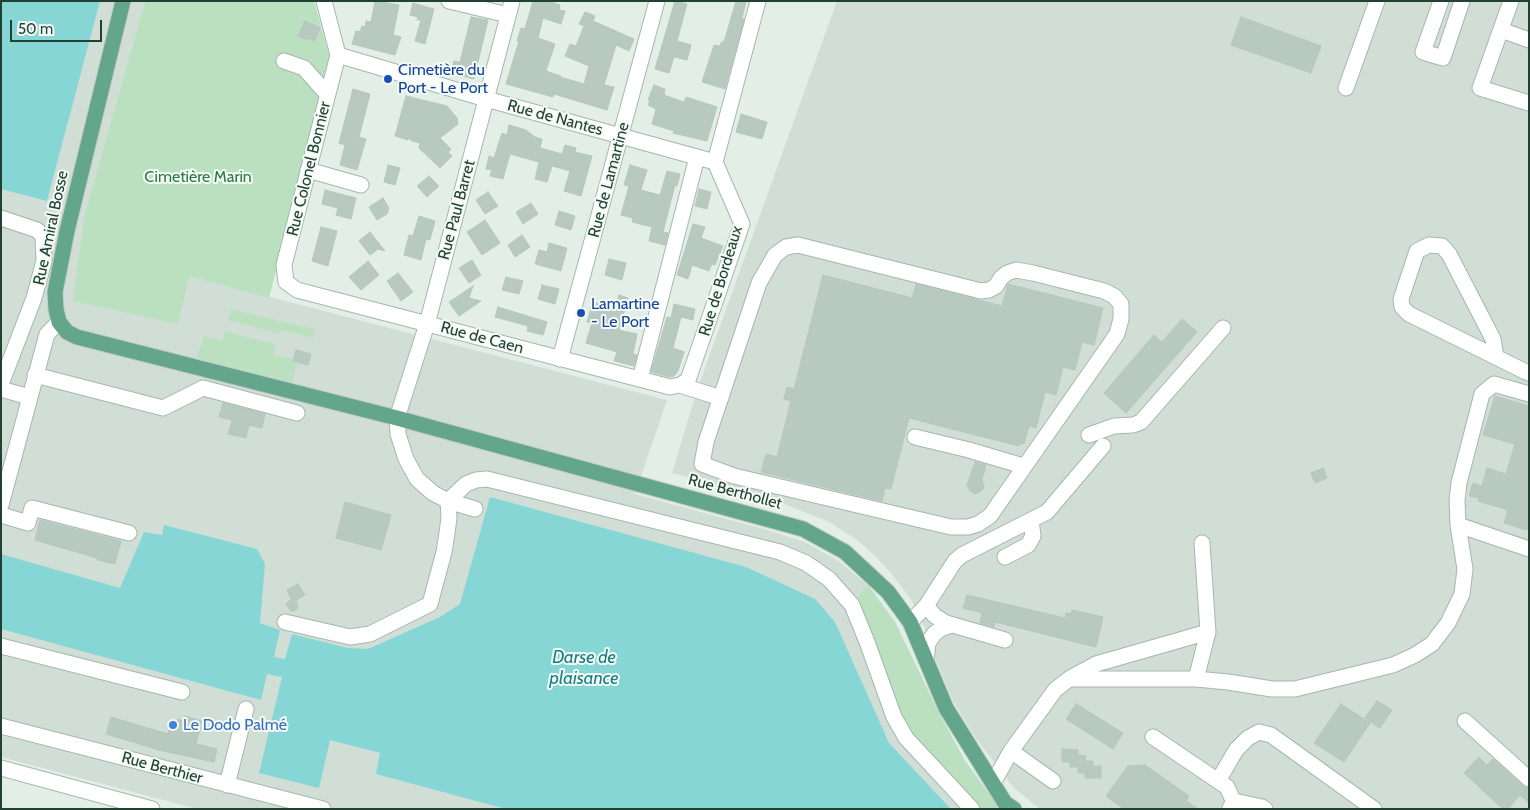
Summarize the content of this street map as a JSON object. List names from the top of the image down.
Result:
{
  "streets": {
    "main road": ["Rue Amiral Bosse", "Rue Berthollet"],
    "street": [
      "Rue de Nantes",
      "Rue Colonel Bonnier",
      "Rue de Lamartine",
      "Rue Paul Barret",
      "Rue de Bordeaux",
      "Rue de Caen",
      "Rue Berthier"
    ]
  },
  "crossings": [
    ["Rue de Nantes", "Rue Colonel Bonnier"],
    ["Rue de Nantes", "Rue de Lamartine"],
    ["Rue de Nantes", "Rue Paul Barret"],
    ["Rue de Nantes", "Rue de Bordeaux"],
    ["Rue Colonel Bonnier", "Rue de Caen"],
    ["Rue de Lamartine", "Rue de Caen"],
    ["Rue Paul Barret", "Rue de Caen"],
    ["Rue Paul Barret", "Rue Berthollet"],
    ["Rue Amiral Bosse", "Rue Berthollet"],
    ["Rue de Bordeaux", "Rue de Caen"]
  ],
  "water": ["Darse de plaisance"],
  "parks": ["Cimetière Marin"],
  "places": ["Cimetière du Port - Le Port", "Lamartine - Le Port", "Le Dodo Palmé"],
  "scale_bar": "50 m"
}
